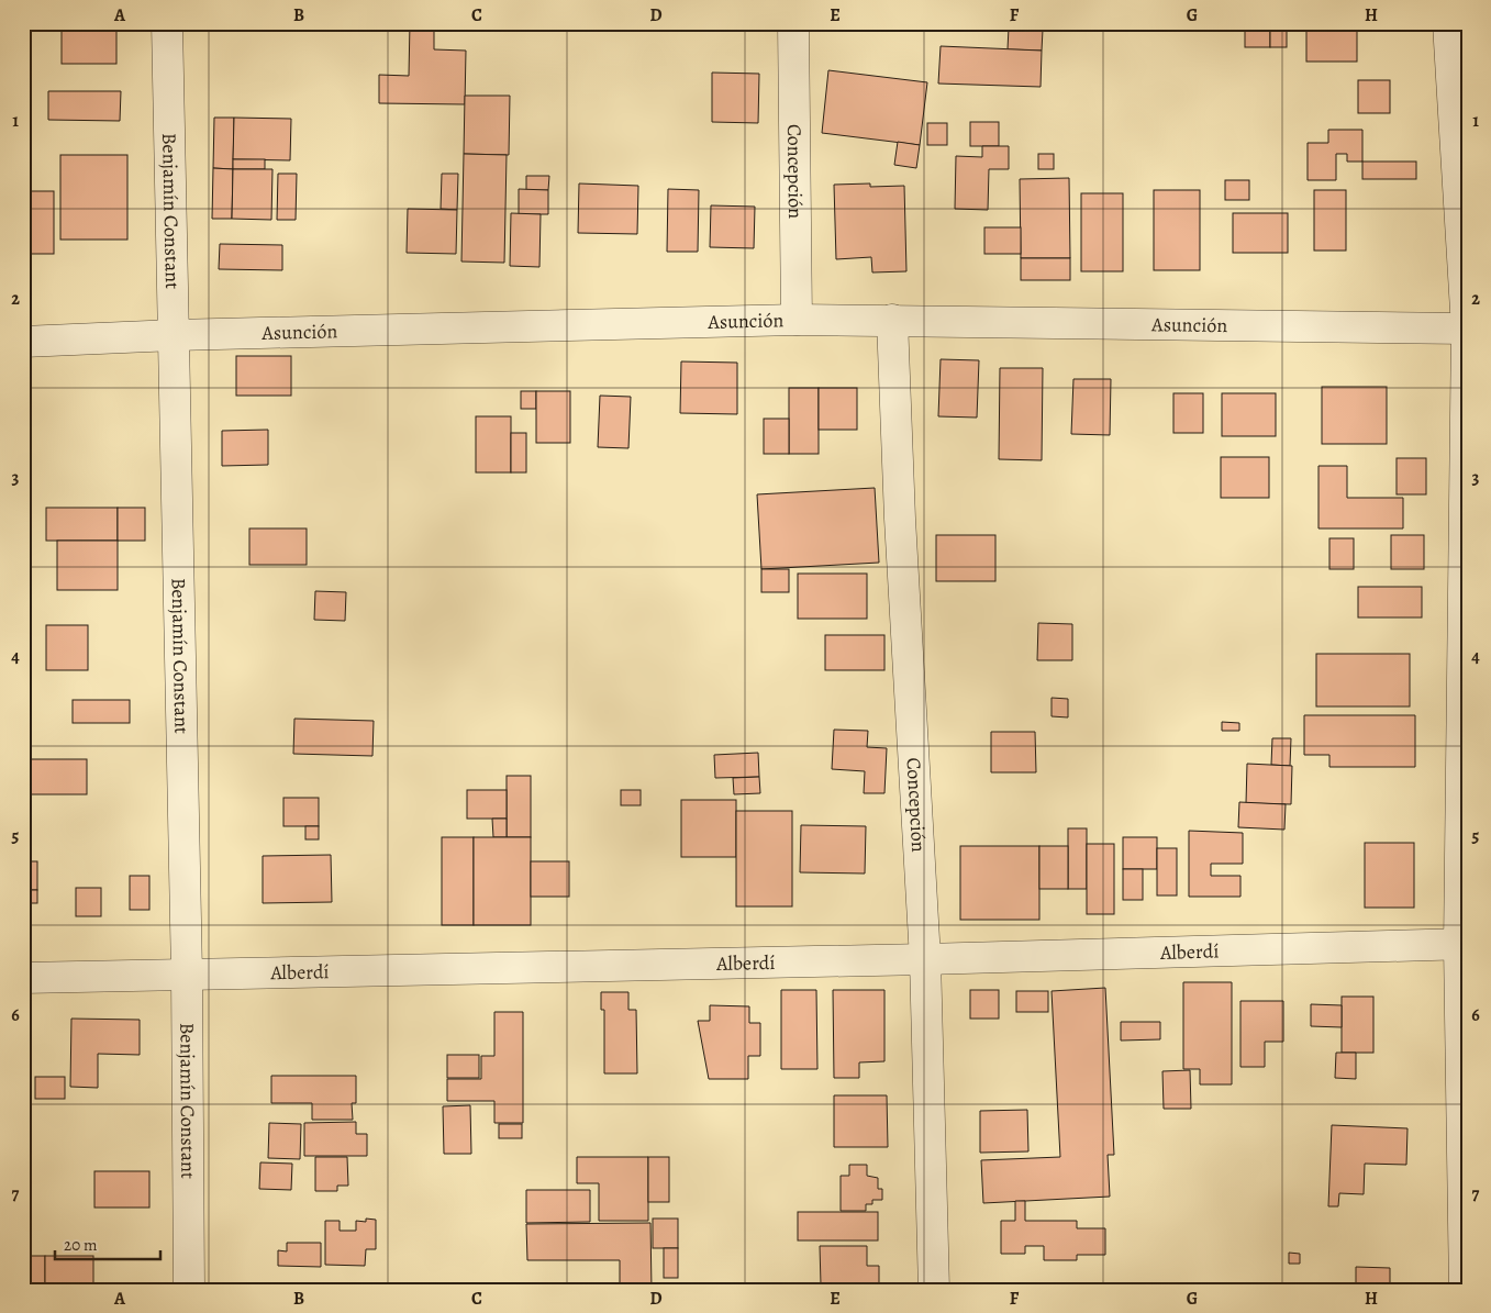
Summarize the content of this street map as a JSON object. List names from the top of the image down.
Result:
{
  "streets": {
    "street": [
      "Concepción",
      "Benjamín Constant",
      "Asunción",
      "Alberdí"
    ]
  },
  "crossings": [
    ["Concepción", "Asunción"],
    ["Concepción", "Alberdí"],
    ["Benjamín Constant", "Asunción"],
    ["Benjamín Constant", "Alberdí"]
  ],
  "scale_bar": "20 m",
  "grid": {
    "columns": [
      "A",
      "B",
      "C",
      "D",
      "E",
      "F",
      "G",
      "H"
    ],
    "rows": [
      "1",
      "2",
      "3",
      "4",
      "5",
      "6",
      "7"
    ]
  }
}
